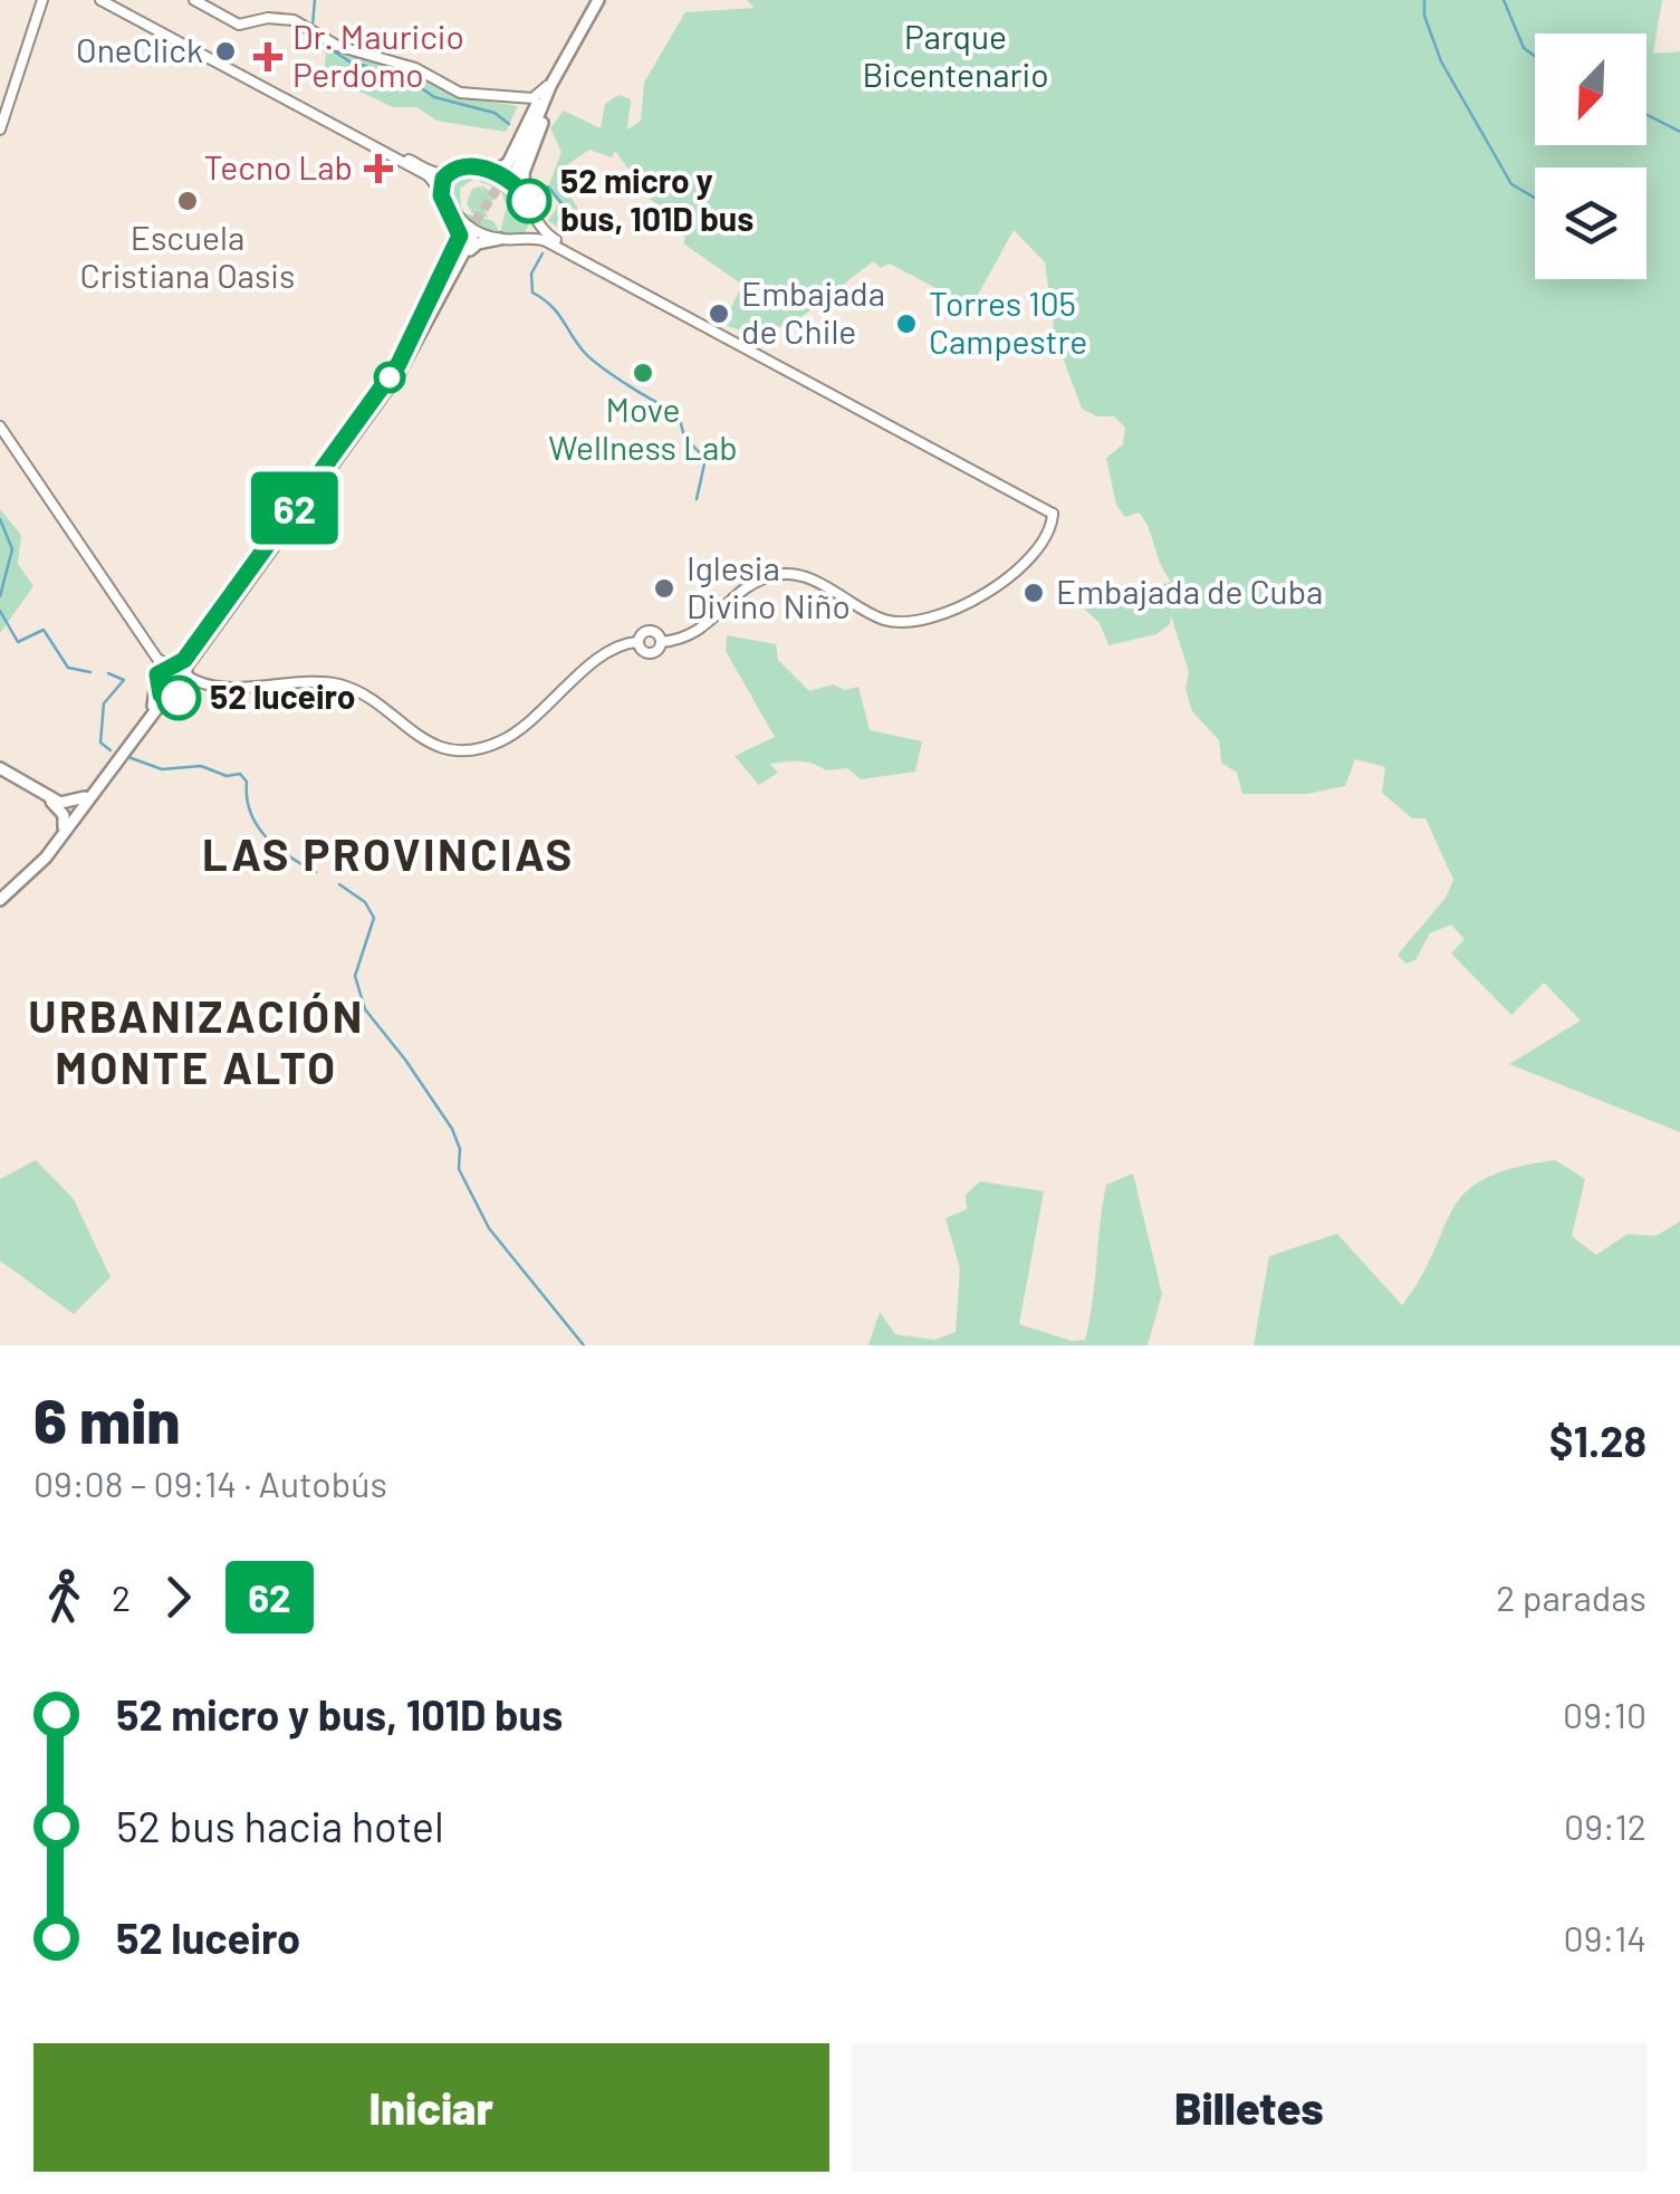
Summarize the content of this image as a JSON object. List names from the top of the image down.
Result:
{
  "districts": ["LAS PROVINCIAS", "URBANIZACIÓN MONTE ALTO"],
  "parks": ["Parque Bicentenario"],
  "places": {
    "other": [
      "OneClick",
      "Escuela Cristiana Oasis",
      "52 micro y bus, 101D bus",
      "Embajada de Chile",
      "Torres 105 Campestre",
      "Move Wellness Lab",
      "Iglesia Divino Niño",
      "Embajada de Cuba",
      "52 luceiro"
    ],
    "health": ["Dr. Mauricio Perdomo", "Tecno Lab"]
  },
  "lines": ["bus line 62"],
  "north": "bottom left",
  "page": {
    "on_map": "62",
    "heading": ["6 min", "09:08 – 09:14 · Autobús", "$1.28"],
    "legs": ["2", "62", "2 paradas"],
    "list": [
      {
        "name": "52 micro y bus, 101D bus",
        "value": "09:10"
      },
      {
        "name": "52 bus hacia hotel",
        "value": "09:12"
      },
      {
        "name": "52 luceiro",
        "value": "09:14"
      }
    ],
    "buttons": ["Iniciar", "Billetes"]
  }
}
